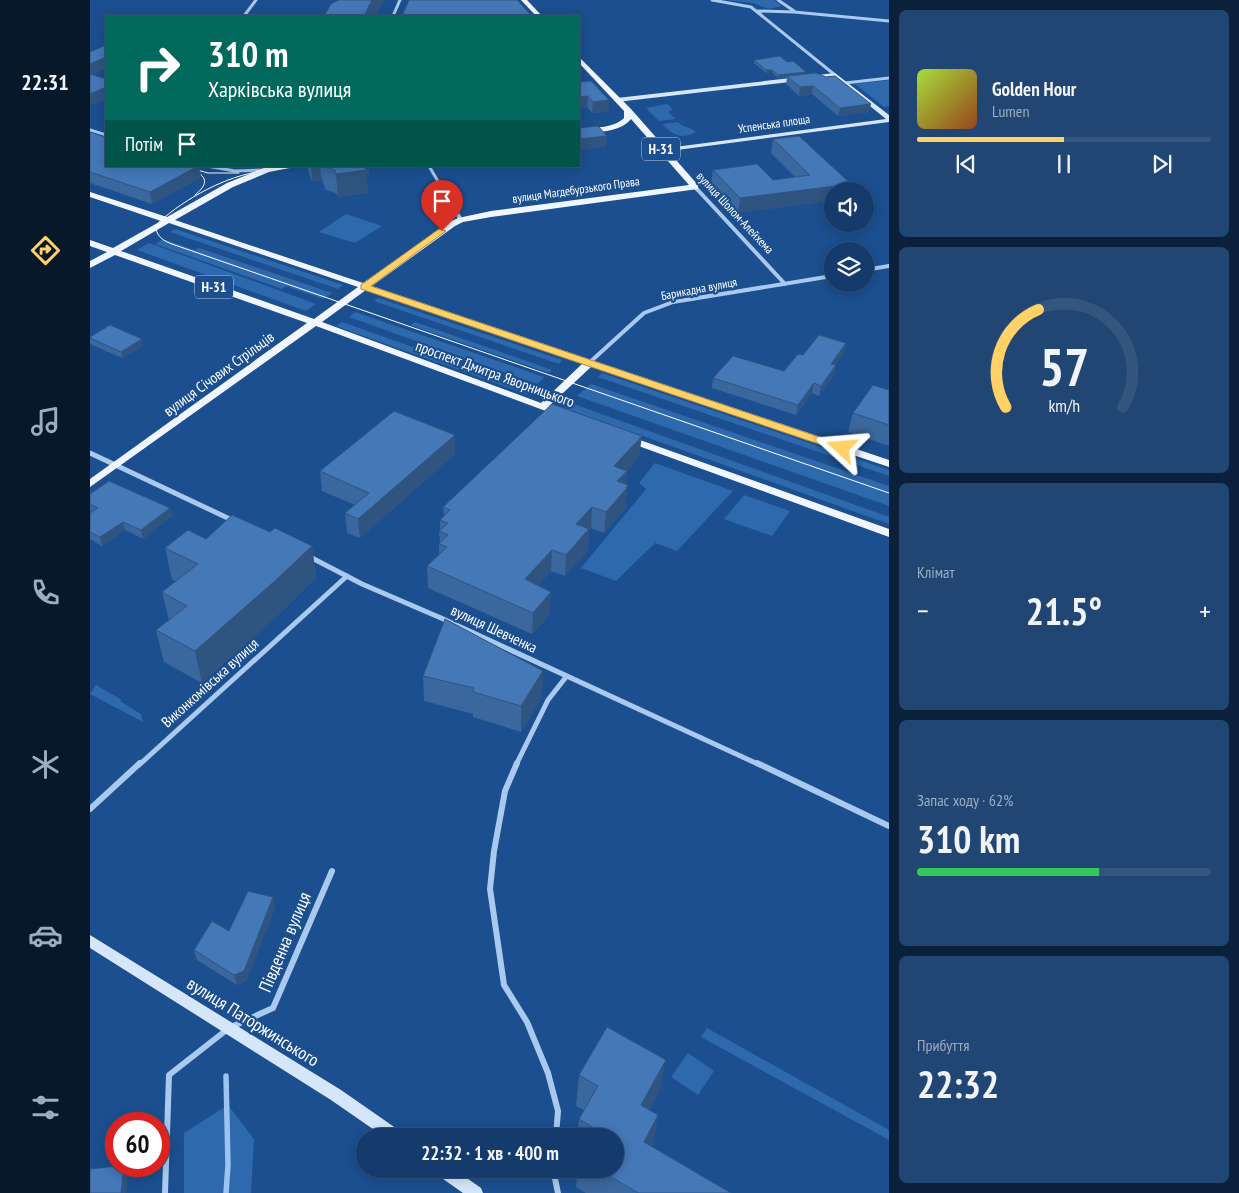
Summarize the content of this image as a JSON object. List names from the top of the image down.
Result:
{
  "streets": {
    "main road": [
      "Н-31",
      "вулиця Магдебурзького Права",
      "вулиця Шолом-Алейхема",
      "вулиця Січових Стрільців",
      "проспект Дмитра Яворницького"
    ],
    "street": [
      "Успенська площа",
      "Барикадна вулиця",
      "вулиця Шевченка",
      "Виконкомівська вулиця",
      "Південна вулиця",
      "вулиця Паторжинського"
    ]
  },
  "crossings": [
    ["Успенська площа", "вулиця Шолом-Алейхема"],
    ["Н-31", "вулиця Шолом-Алейхема"],
    ["вулиця Магдебурзького Права", "вулиця Шолом-Алейхема"],
    ["вулиця Магдебурзького Права", "вулиця Січових Стрільців"],
    ["вулиця Шолом-Алейхема", "Барикадна вулиця"],
    ["вулиця Січових Стрільців", "проспект Дмитра Яворницького"],
    ["вулиця Шевченка", "Виконкомівська вулиця"],
    ["Південна вулиця", "вулиця Паторжинського"]
  ],
  "page": {
    "tabs": "22:31",
    "turn": ["310 m", "Харківська вулиця"],
    "song": ["Golden Hour", "Lumen"],
    "then": "Потім",
    "tile": [
      "Клімат",
      ["Запас ходу · 62%", "310 km"],
      ["Прибуття", "22:32"]
    ],
    "heat": ["−", "21.5°", "+"],
    "limit": "60",
    "trip": "22:32 · 1 хв · 400 m",
    "gauge": ["57", "km/h"]
  }
}
